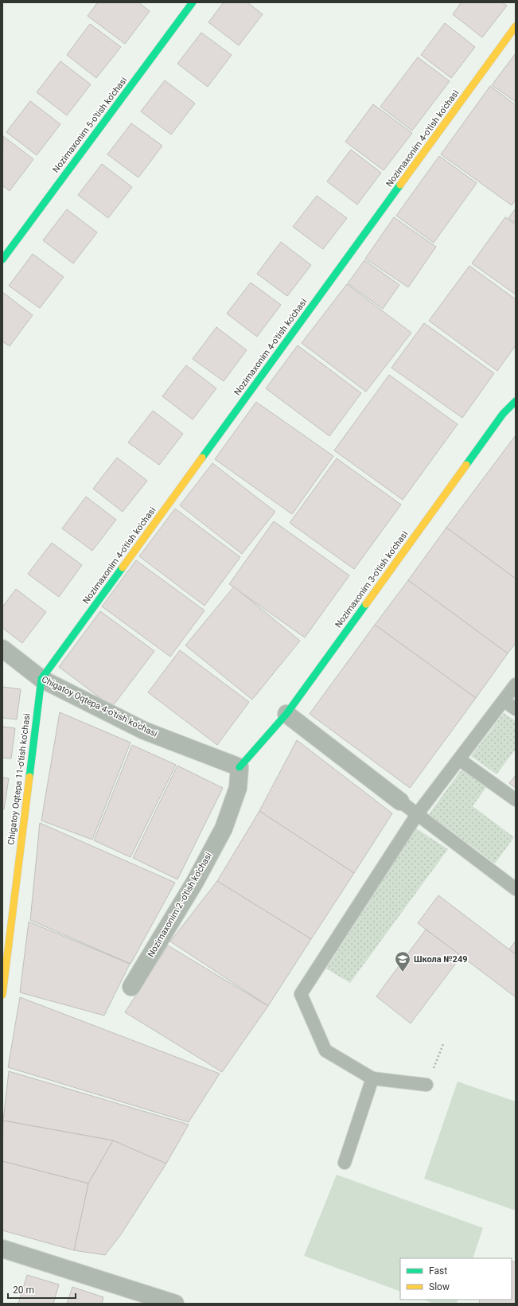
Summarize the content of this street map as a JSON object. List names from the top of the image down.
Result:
{
  "streets": {
    "street": [
      "Nozimaxonim 5-o'tish ko'chasi",
      "Nozimaxonim 4-o'tish ko'chasi",
      "Nozimaxonim 3-o'tish ko'chasi",
      "Chigatoy Oqtepa 4-o'tish ko'chasi",
      "Chigatoy Oqtepa 11-o'tish ko'chasi",
      "Nozimaxonim 2 -o'tish ko'chasi"
    ]
  },
  "crossings": [
    ["Nozimaxonim 4-o'tish ko'chasi", "Chigatoy Oqtepa 4-o'tish ko'chasi"],
    ["Nozimaxonim 4-o'tish ko'chasi", "Chigatoy Oqtepa 11-o'tish ko'chasi"],
    ["Nozimaxonim 3-o'tish ko'chasi", "Chigatoy Oqtepa 4-o'tish ko'chasi"],
    ["Nozimaxonim 3-o'tish ko'chasi", "Nozimaxonim 2 -o'tish ko'chasi"],
    ["Chigatoy Oqtepa 4-o'tish ko'chasi", "Chigatoy Oqtepa 11-o'tish ko'chasi"],
    ["Chigatoy Oqtepa 4-o'tish ko'chasi", "Nozimaxonim 2 -o'tish ko'chasi"]
  ],
  "places": {
    "school or university": ["Школа №249"]
  },
  "legend": ["Fast", "Slow"],
  "scale_bar": "20 m"
}
